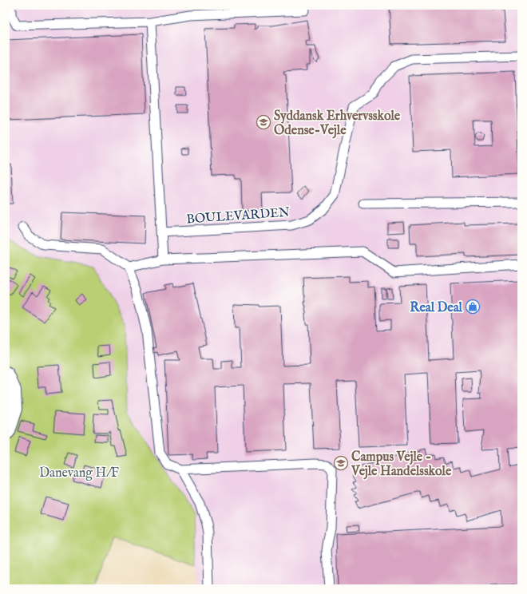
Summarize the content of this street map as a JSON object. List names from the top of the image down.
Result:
{
  "streets": {
    "lane": ["BOULEVARDEN"]
  },
  "parks": ["Danevang H/F"],
  "places": {
    "school or university": ["Syddansk Erhvervsskole Odense-Vejle", "Campus Vejle - Vejle Handelsskole"],
    "shop": ["Real Deal"]
  }
}
